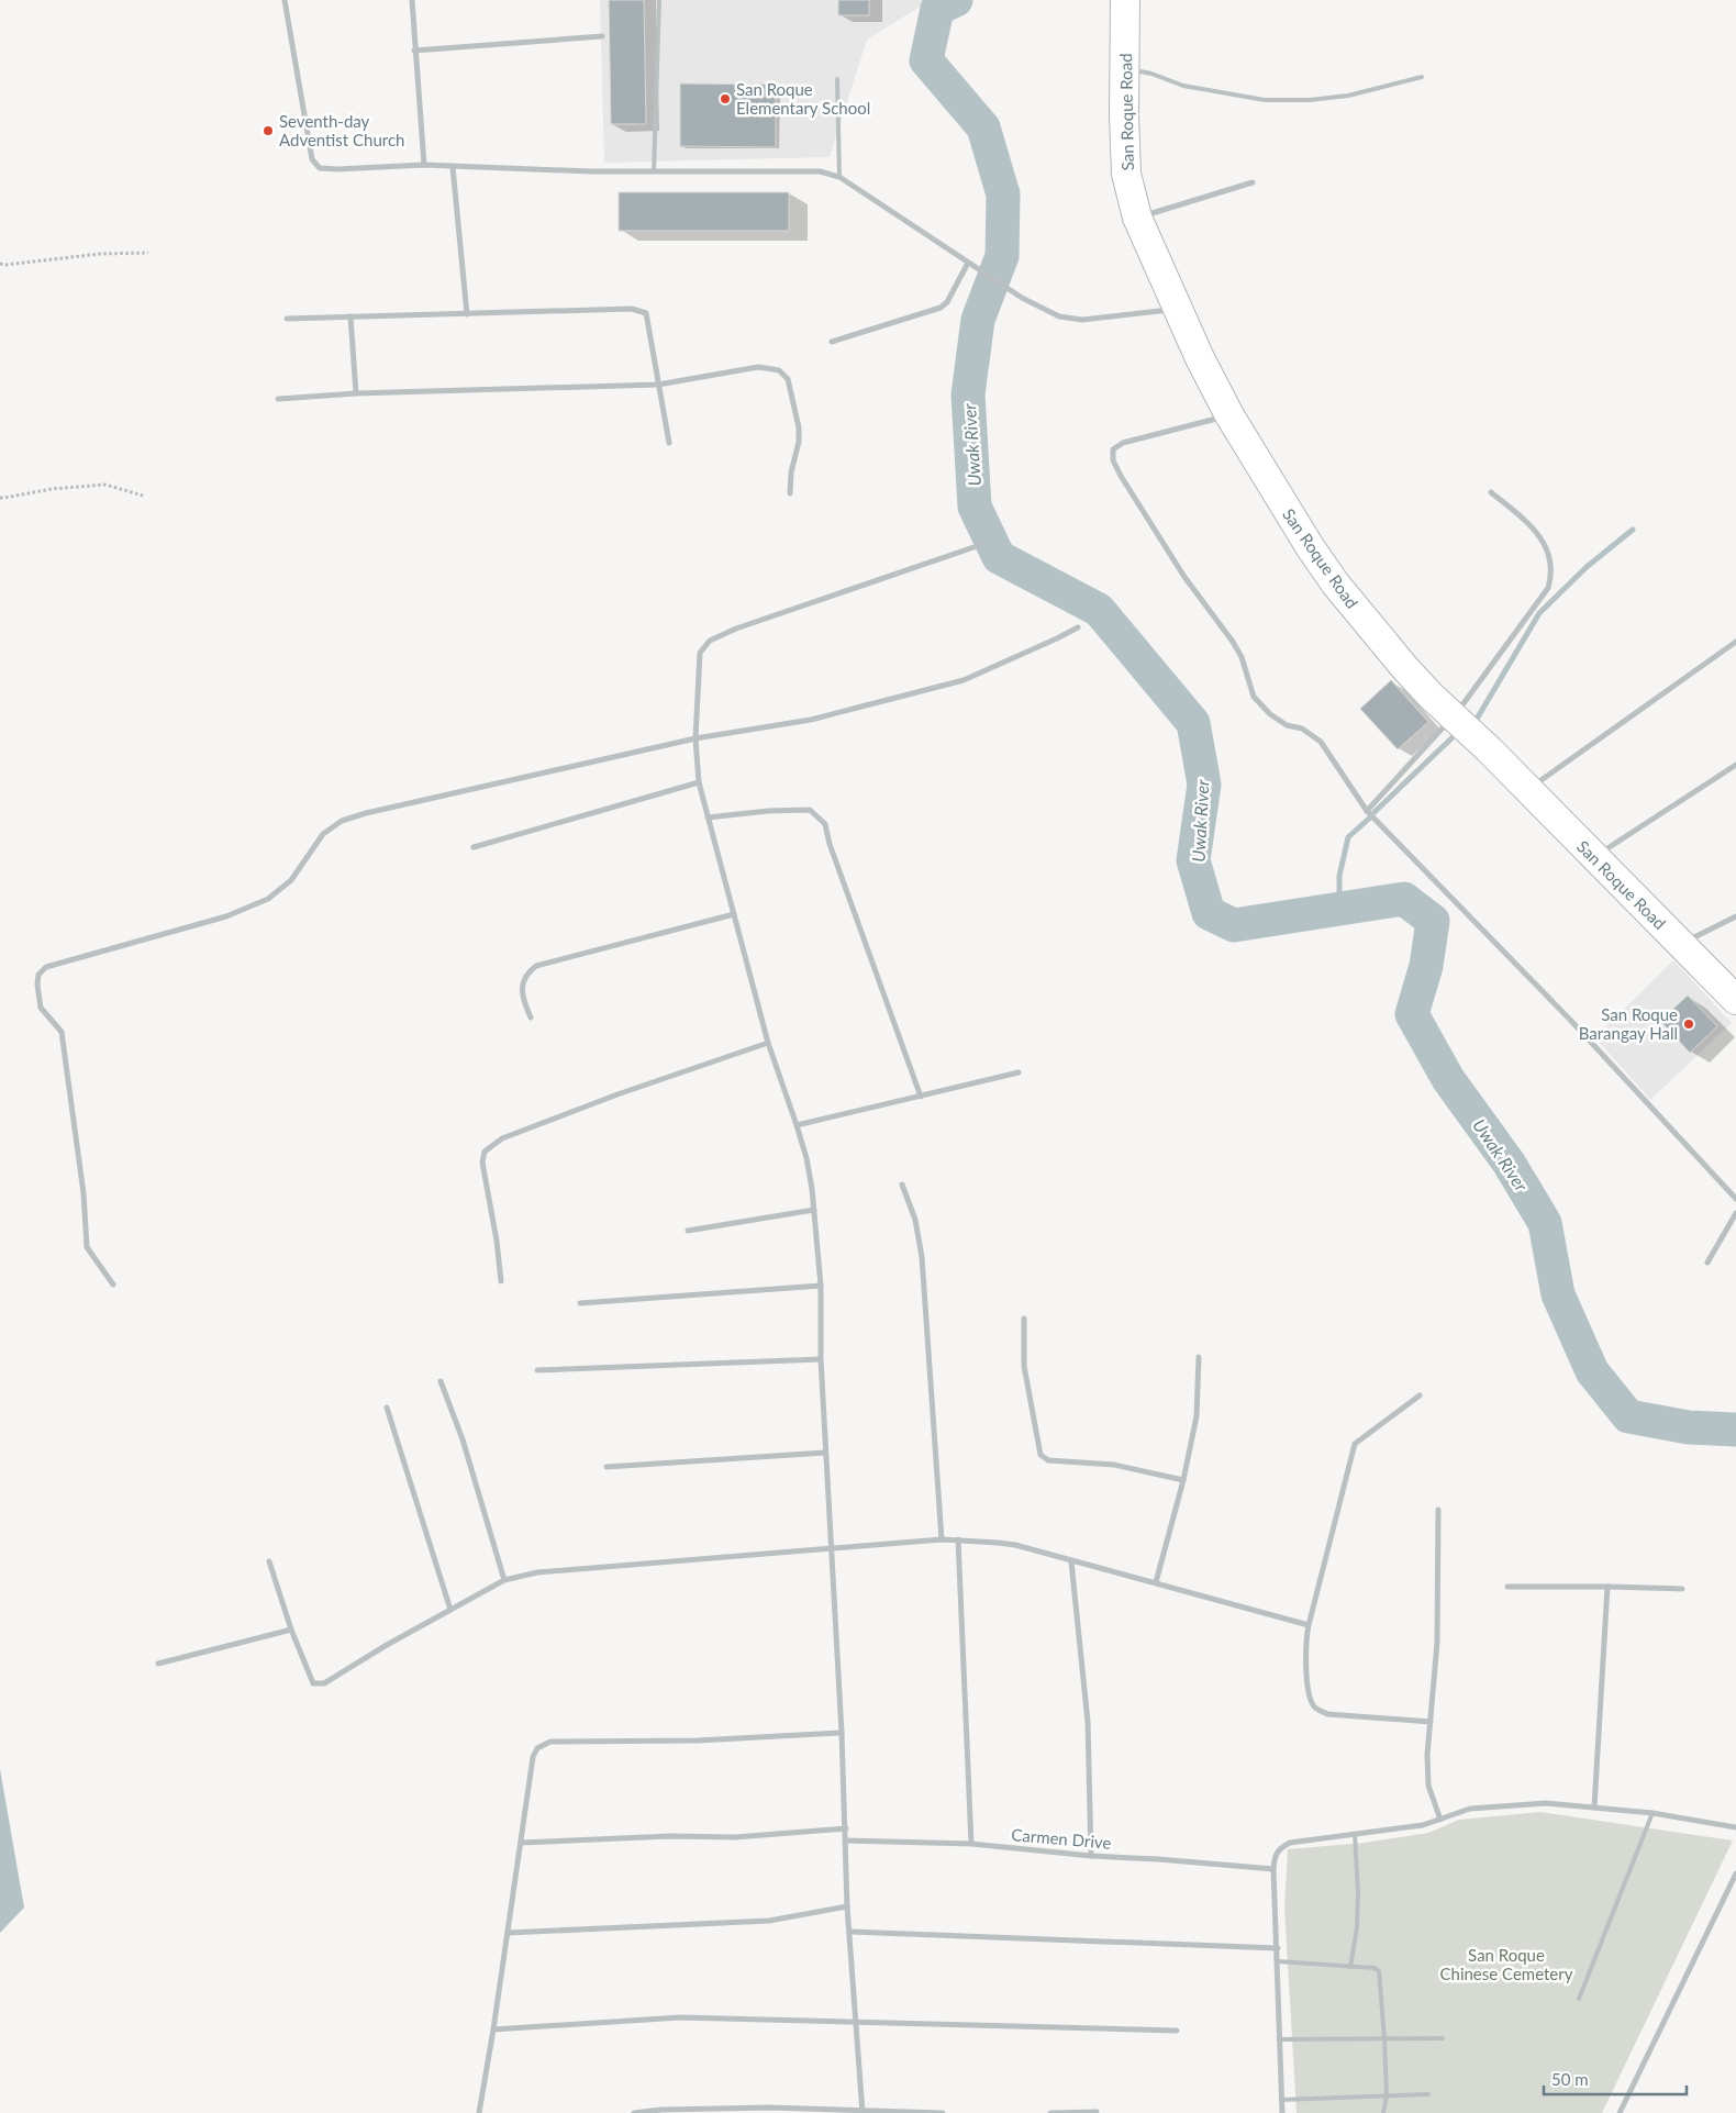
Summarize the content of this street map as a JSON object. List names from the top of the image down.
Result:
{
  "streets": {
    "street": ["San Roque Road", "Carmen Drive"]
  },
  "water": ["Uwak River"],
  "parks": ["San Roque Chinese Cemetery"],
  "places": ["San Roque Elementary School", "Seventh-day Adventist Church", "San Roque Barangay Hall"],
  "scale_bar": "50 m"
}
